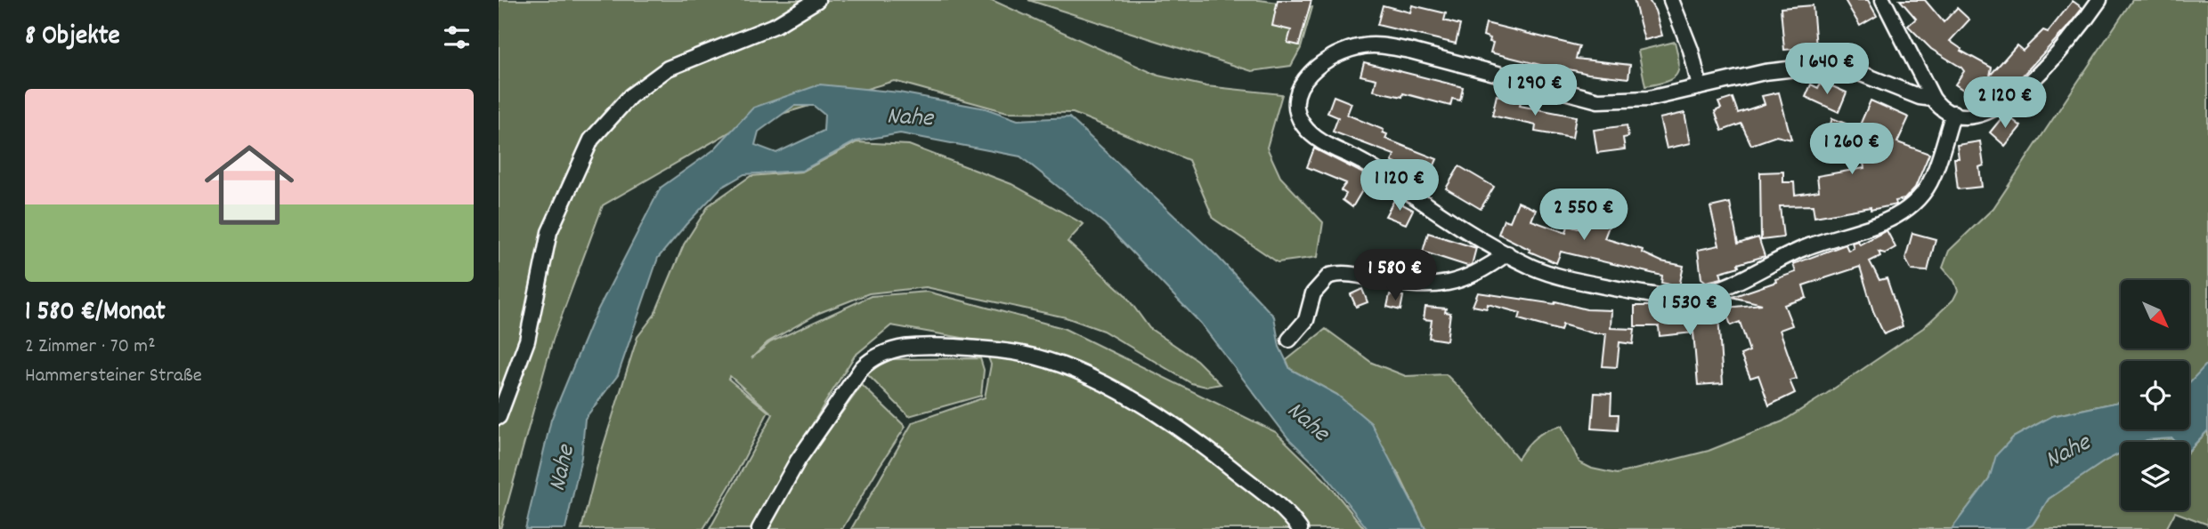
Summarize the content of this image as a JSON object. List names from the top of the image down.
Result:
{
  "water": ["Nahe"],
  "north": "bottom right",
  "page": {
    "heading": "8 Objekte",
    "price": [
      "1 640 €",
      "1 290 €",
      "2 120 €",
      "1 260 €",
      "1 120 €",
      "2 550 €",
      "1 580 €",
      "1 530 €"
    ],
    "list": [
      {
        "name": "1 580 €/Monat",
        "note": "2 Zimmer · 70 m² · Hammersteiner Straße"
      }
    ]
  }
}
